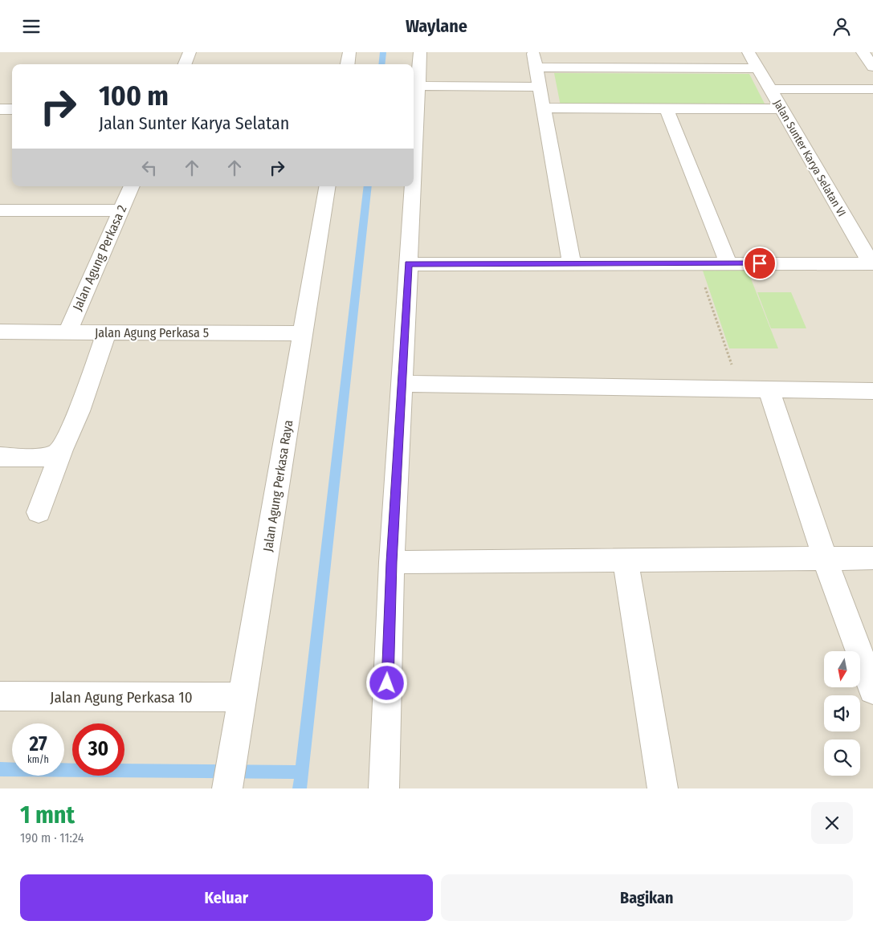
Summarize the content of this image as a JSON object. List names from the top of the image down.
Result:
{
  "streets": {
    "street": [
      "Jalan Sunter Karya Selatan VI",
      "Jalan Agung Perkasa 2",
      "Jalan Agung Perkasa 5",
      "Jalan Agung Perkasa Raya",
      "Jalan Agung Perkasa 10"
    ]
  },
  "crossings": [
    ["Jalan Agung Perkasa 2", "Jalan Agung Perkasa 5"],
    ["Jalan Agung Perkasa 5", "Jalan Agung Perkasa Raya"],
    ["Jalan Agung Perkasa Raya", "Jalan Agung Perkasa 10"]
  ],
  "north": "bottom",
  "page": {
    "header": "Waylane",
    "turn": ["100 m", "Jalan Sunter Karya Selatan"],
    "speed": "27 km/h",
    "limit": "30",
    "heading": ["1 mnt", "190 m · 11:24"],
    "buttons": ["Keluar", "Bagikan"]
  }
}
